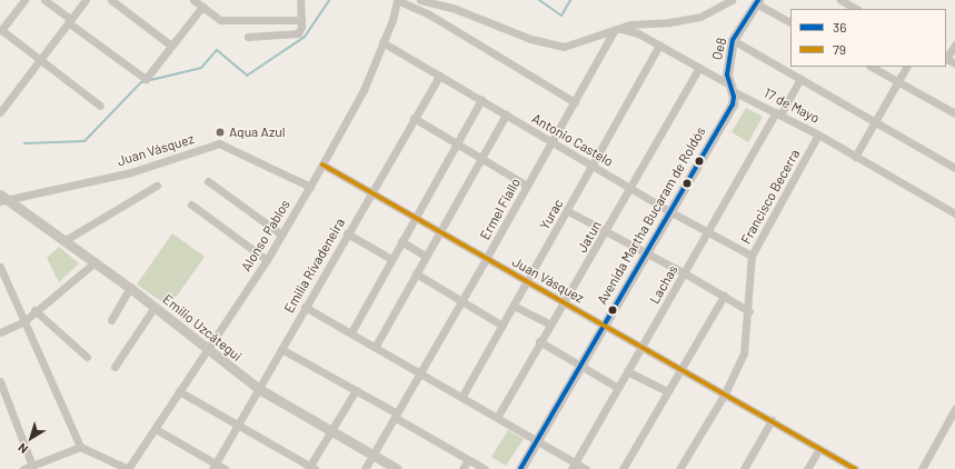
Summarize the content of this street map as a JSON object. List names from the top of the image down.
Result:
{
  "streets": {
    "street": [
      "Oe8",
      "17 de Mayo",
      "Antonio Castelo",
      "Juan Vásquez",
      "Francisco Becerra",
      "Ermel Fiallo",
      "Yurac",
      "Avenida Martha Bucaram de Roldós",
      "Alonso Pablos",
      "Jatun",
      "Emilia Rivadeneira",
      "Lachas",
      "Emilio Uzcátegui"
    ]
  },
  "crossings": [
    ["Oe8", "17 de Mayo"],
    ["Oe8", "Avenida Martha Bucaram de Roldós"],
    ["17 de Mayo", "Francisco Becerra"],
    ["17 de Mayo", "Ermel Fiallo"],
    ["17 de Mayo", "Yurac"],
    ["17 de Mayo", "Avenida Martha Bucaram de Roldós"],
    ["17 de Mayo", "Jatun"],
    ["17 de Mayo", "Lachas"],
    ["Antonio Castelo", "Francisco Becerra"],
    ["Antonio Castelo", "Ermel Fiallo"],
    ["Antonio Castelo", "Yurac"],
    ["Antonio Castelo", "Avenida Martha Bucaram de Roldós"],
    ["Antonio Castelo", "Alonso Pablos"],
    ["Antonio Castelo", "Jatun"],
    ["Antonio Castelo", "Emilia Rivadeneira"],
    ["Antonio Castelo", "Lachas"],
    ["Juan Vásquez", "Francisco Becerra"],
    ["Juan Vásquez", "Ermel Fiallo"],
    ["Juan Vásquez", "Yurac"],
    ["Juan Vásquez", "Avenida Martha Bucaram de Roldós"],
    ["Juan Vásquez", "Alonso Pablos"],
    ["Juan Vásquez", "Jatun"],
    ["Juan Vásquez", "Emilia Rivadeneira"],
    ["Juan Vásquez", "Lachas"],
    ["Juan Vásquez", "Emilio Uzcátegui"],
    ["Ermel Fiallo", "Emilio Uzcátegui"],
    ["Alonso Pablos", "Emilio Uzcátegui"],
    ["Emilia Rivadeneira", "Emilio Uzcátegui"]
  ],
  "places": ["Aqua Azul"],
  "lines": ["transit line 36", "transit line 79"],
  "legend": ["36", "79"],
  "north": "bottom left"
}
